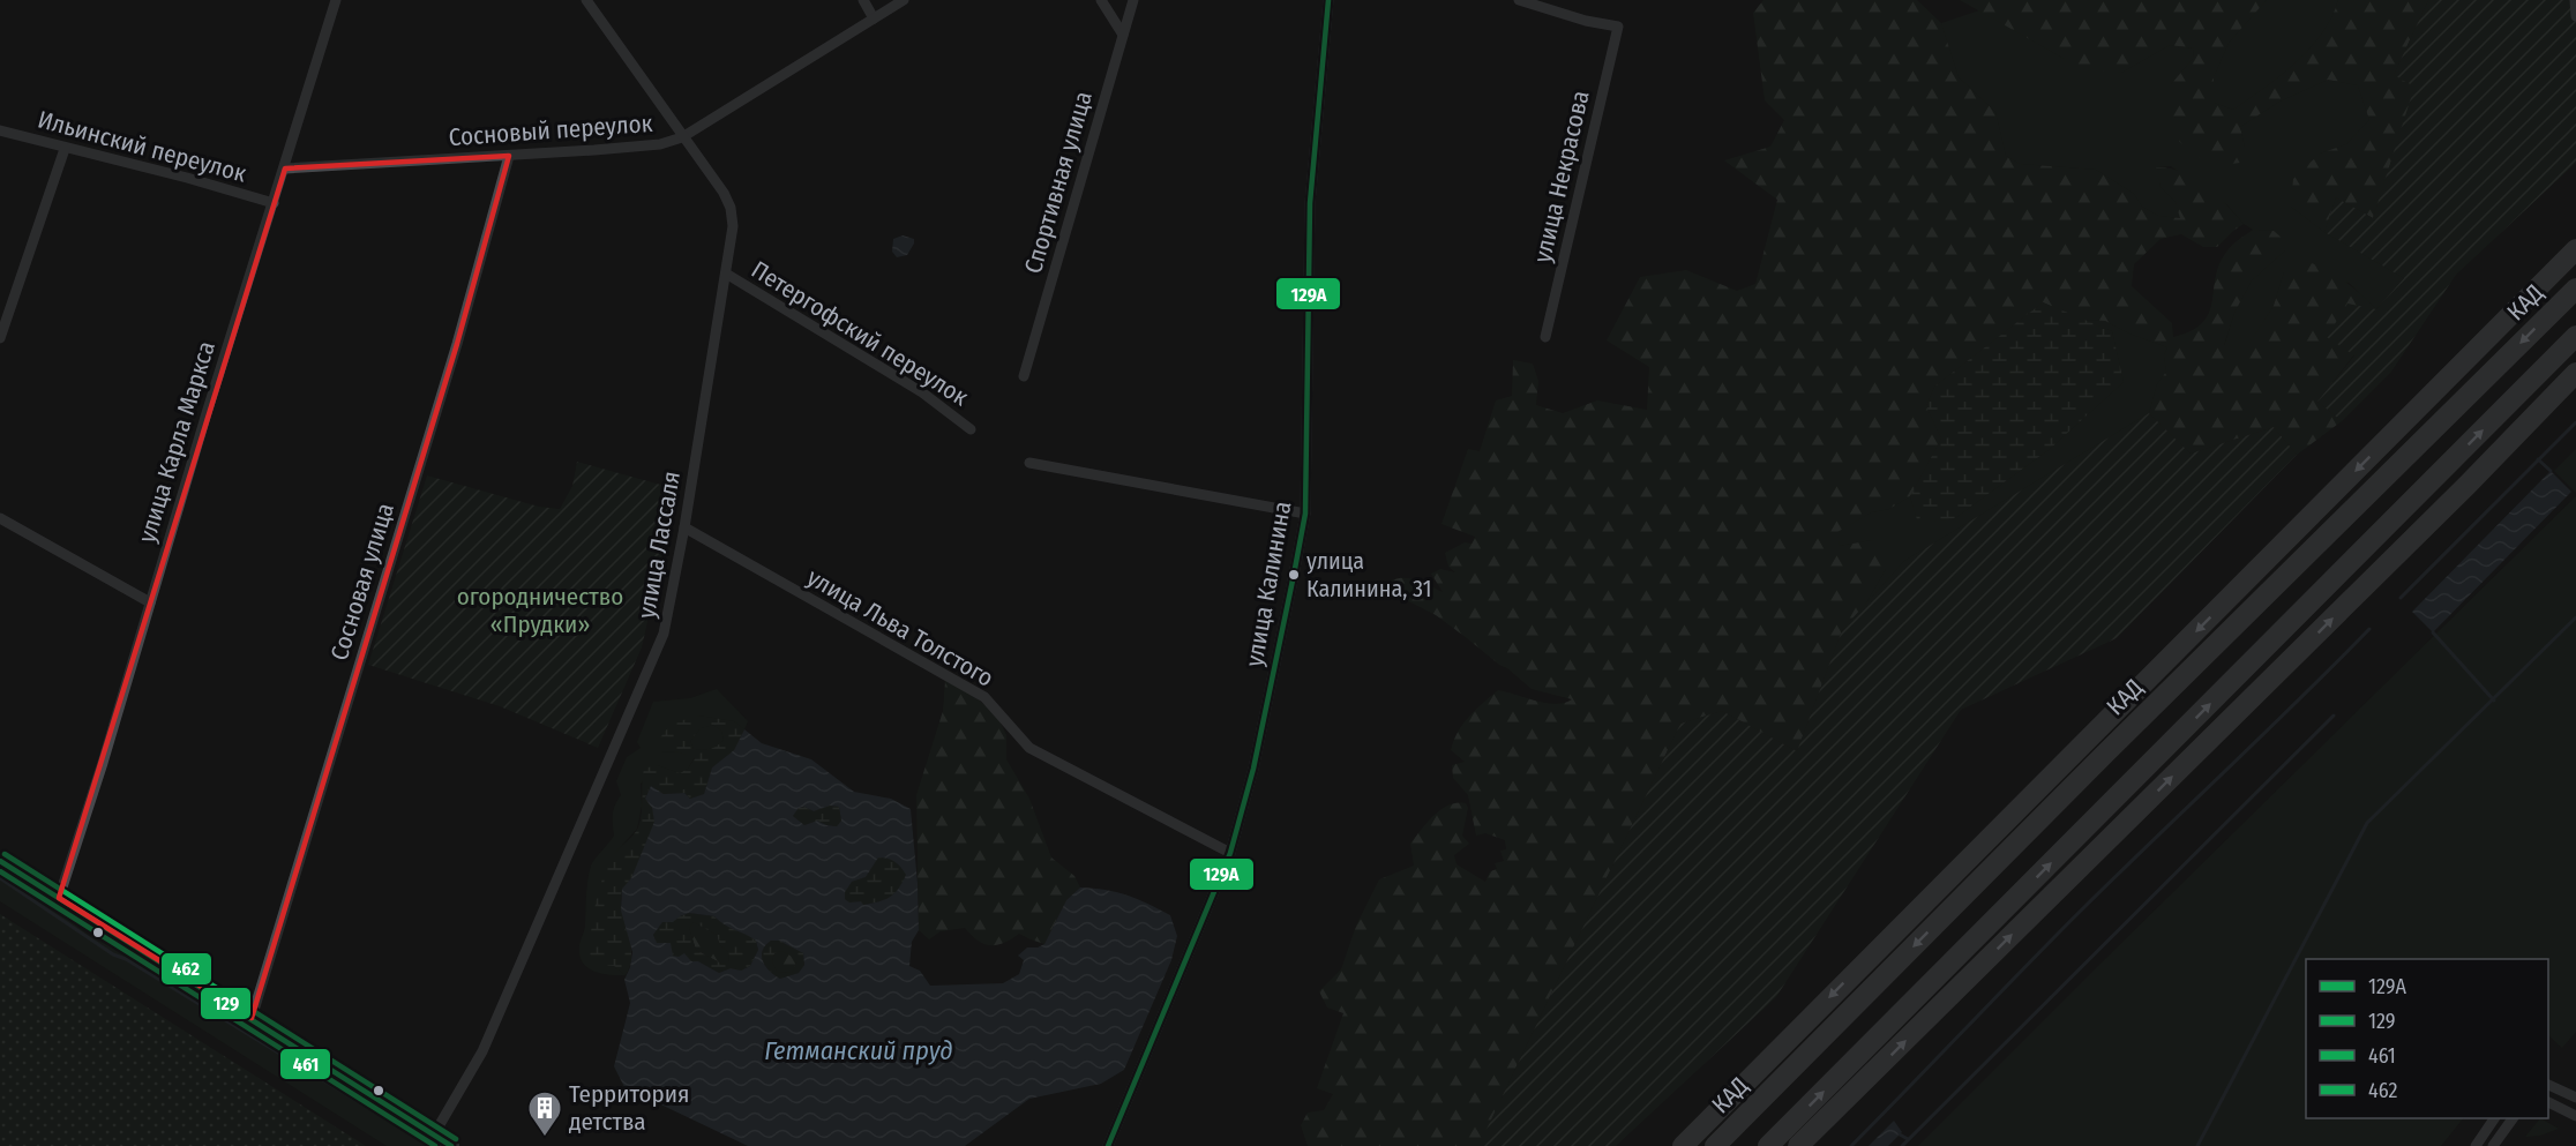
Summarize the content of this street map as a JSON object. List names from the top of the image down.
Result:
{
  "streets": {
    "highway": ["КАД"],
    "street": [
      "Сосновый переулок",
      "Ильинский переулок",
      "улица Некрасова",
      "Спортивная улица",
      "Петергофский переулок",
      "улица Карла Маркса",
      "улица Лассаля",
      "Сосновая улица",
      "улица Калинина",
      "улица Льва Толстого"
    ]
  },
  "crossings": [
    ["Сосновый переулок", "улица Карла Маркса"],
    ["Сосновый переулок", "улица Лассаля"],
    ["Сосновый переулок", "Сосновая улица"],
    ["Ильинский переулок", "улица Карла Маркса"],
    ["Петергофский переулок", "улица Лассаля"],
    ["улица Лассаля", "улица Льва Толстого"],
    ["улица Калинина", "улица Льва Толстого"]
  ],
  "water": ["Гетманский пруд"],
  "parks": ["огородничество «Прудки»"],
  "places": {
    "other": ["улица Калинина, 31"],
    "building": ["Территория детства"]
  },
  "lines": [
    "transit line 129А",
    "transit line 462",
    "transit line 129",
    "transit line 461"
  ],
  "legend": [
    "129А",
    "129",
    "461",
    "462"
  ]
}
